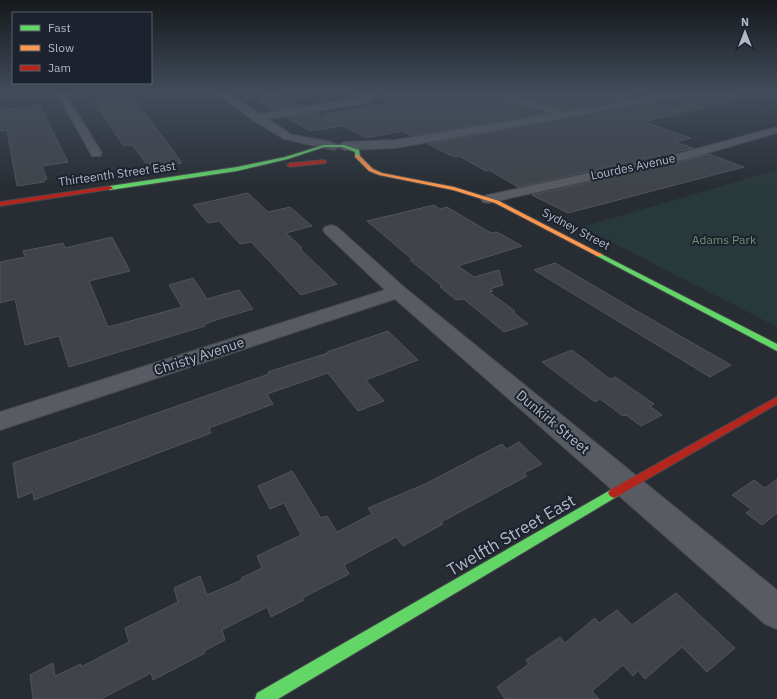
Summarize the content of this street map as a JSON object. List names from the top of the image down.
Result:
{
  "streets": {
    "street": [
      "Lourdes Avenue",
      "Thirteenth Street East",
      "Sydney Street",
      "Christy Avenue",
      "Dunkirk Street",
      "Twelfth Street East"
    ]
  },
  "crossings": [
    ["Lourdes Avenue", "Sydney Street"],
    ["Thirteenth Street East", "Sydney Street"],
    ["Christy Avenue", "Dunkirk Street"],
    ["Dunkirk Street", "Twelfth Street East"]
  ],
  "parks": ["Adams Park"],
  "legend": ["Fast", "Slow", "Jam"],
  "north": "top"
}
